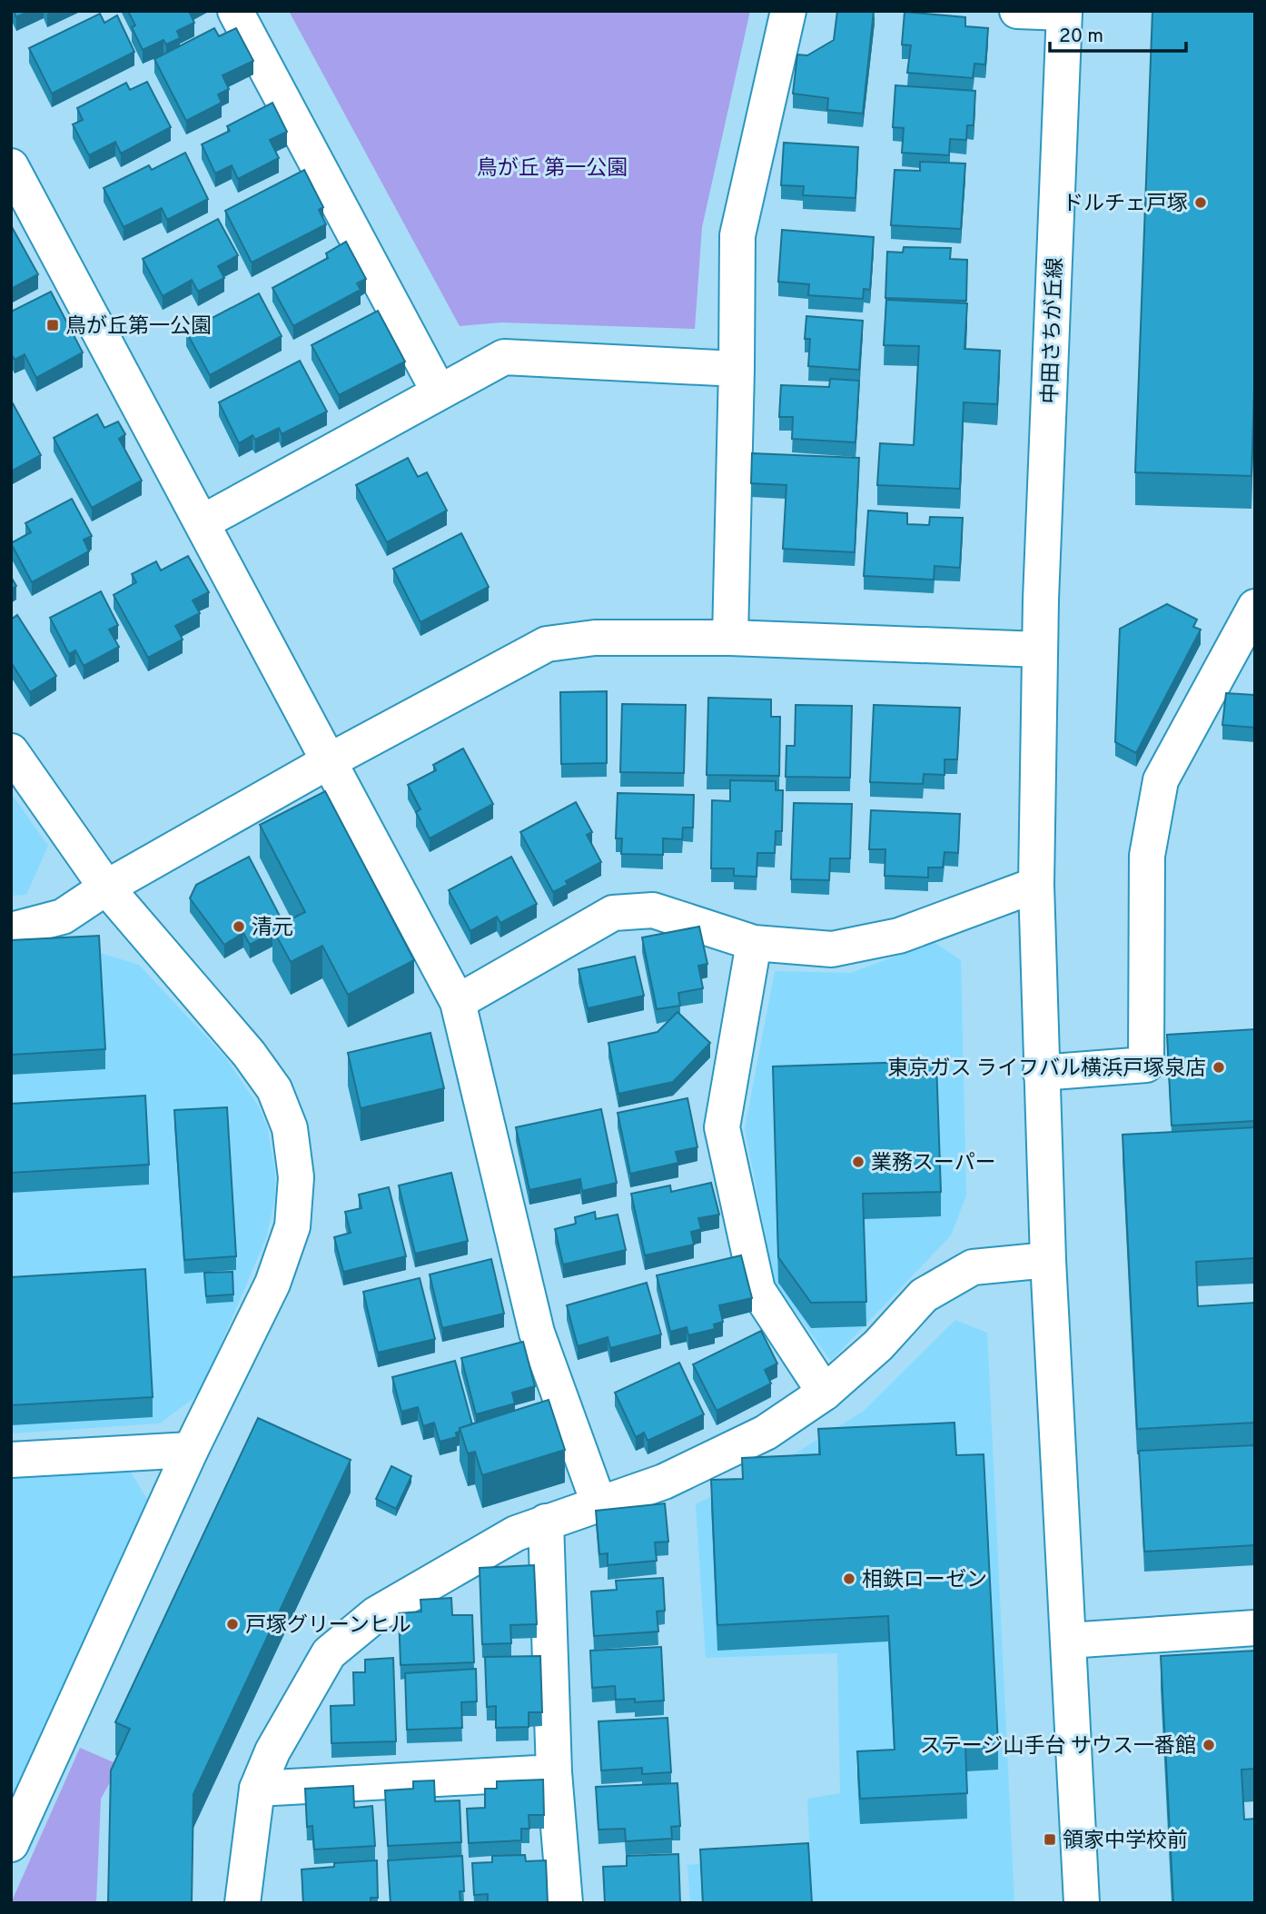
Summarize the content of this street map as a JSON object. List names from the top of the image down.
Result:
{
  "streets": {
    "street": ["中田さちが丘線"]
  },
  "parks": ["鳥が丘 第一公園"],
  "places": {
    "other": [
      "ドルチェ戸塚",
      "清元",
      "東京ガス ライフバル横浜戸塚泉店",
      "業務スーパー",
      "相鉄ローゼン",
      "戸塚グリーンヒル",
      "ステージ山手台 サウス一番館"
    ],
    "transit": ["鳥が丘第一公園", "領家中学校前"]
  },
  "scale_bar": "20 m"
}
